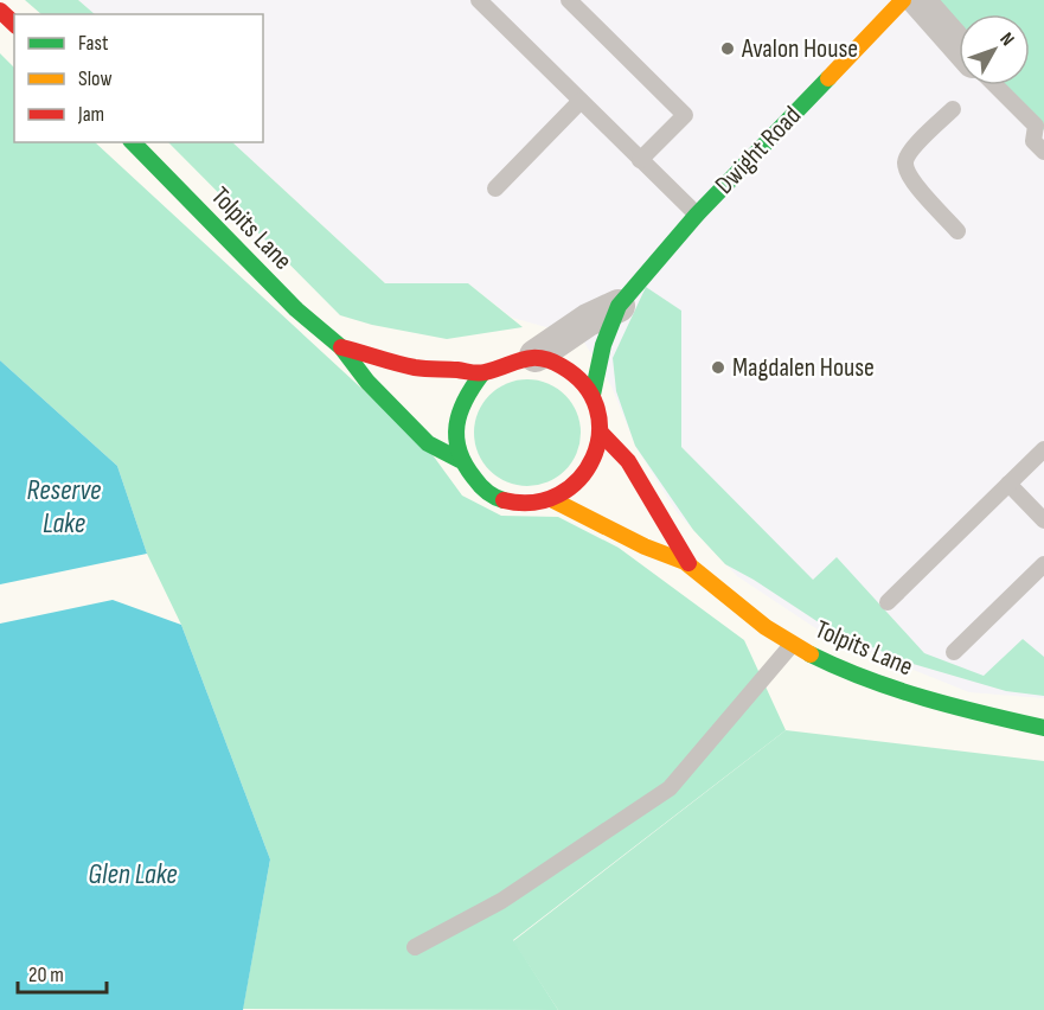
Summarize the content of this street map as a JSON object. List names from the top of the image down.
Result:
{
  "streets": {
    "main road": ["Dwight Road", "Tolpits Lane"]
  },
  "crossings": [
    ["Dwight Road", "Tolpits Lane"]
  ],
  "water": ["Reserve Lake", "Glen Lake"],
  "places": ["Avalon House", "Magdalen House"],
  "legend": ["Fast", "Slow", "Jam"],
  "scale_bar": "20 m",
  "north": "top right"
}
